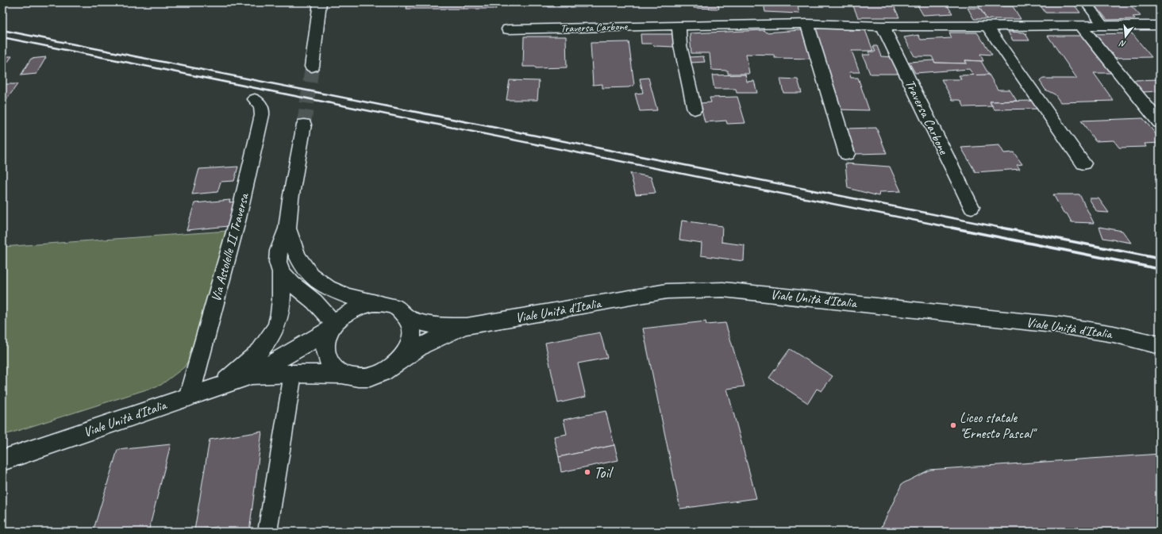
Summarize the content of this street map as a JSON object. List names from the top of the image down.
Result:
{
  "streets": {
    "street": ["Traversa Carbone", "Via Astolelle II Traversa", "Viale Unità d'Italia"]
  },
  "crossings": [
    ["Via Astolelle II Traversa", "Viale Unità d'Italia"]
  ],
  "places": ["Liceo statale \"Ernesto Pascal\"", "Toil"],
  "north": "bottom"
}
